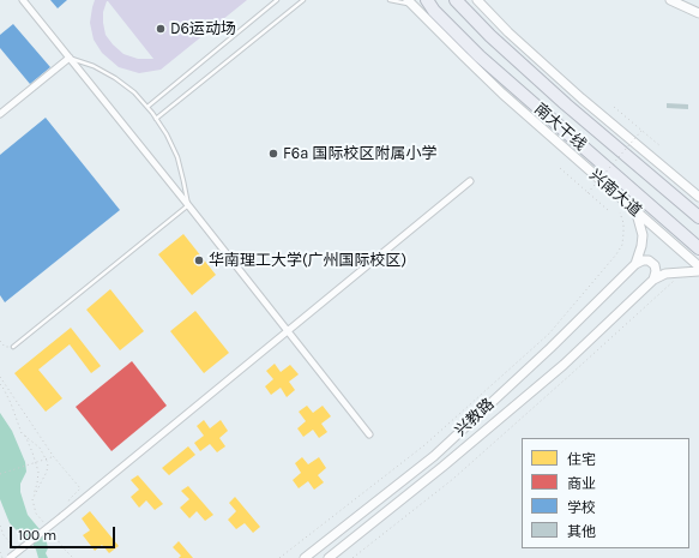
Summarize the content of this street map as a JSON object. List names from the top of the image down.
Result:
{
  "streets": {
    "highway": ["南大干线"],
    "street": ["兴南大道", "兴教路"]
  },
  "places": ["D6运动场", "F6a 国际校区附属小学", "华南理工大学(广州国际校区)"],
  "legend": [
    "住宅",
    "商业",
    "学校",
    "其他"
  ],
  "scale_bar": "100 m"
}
